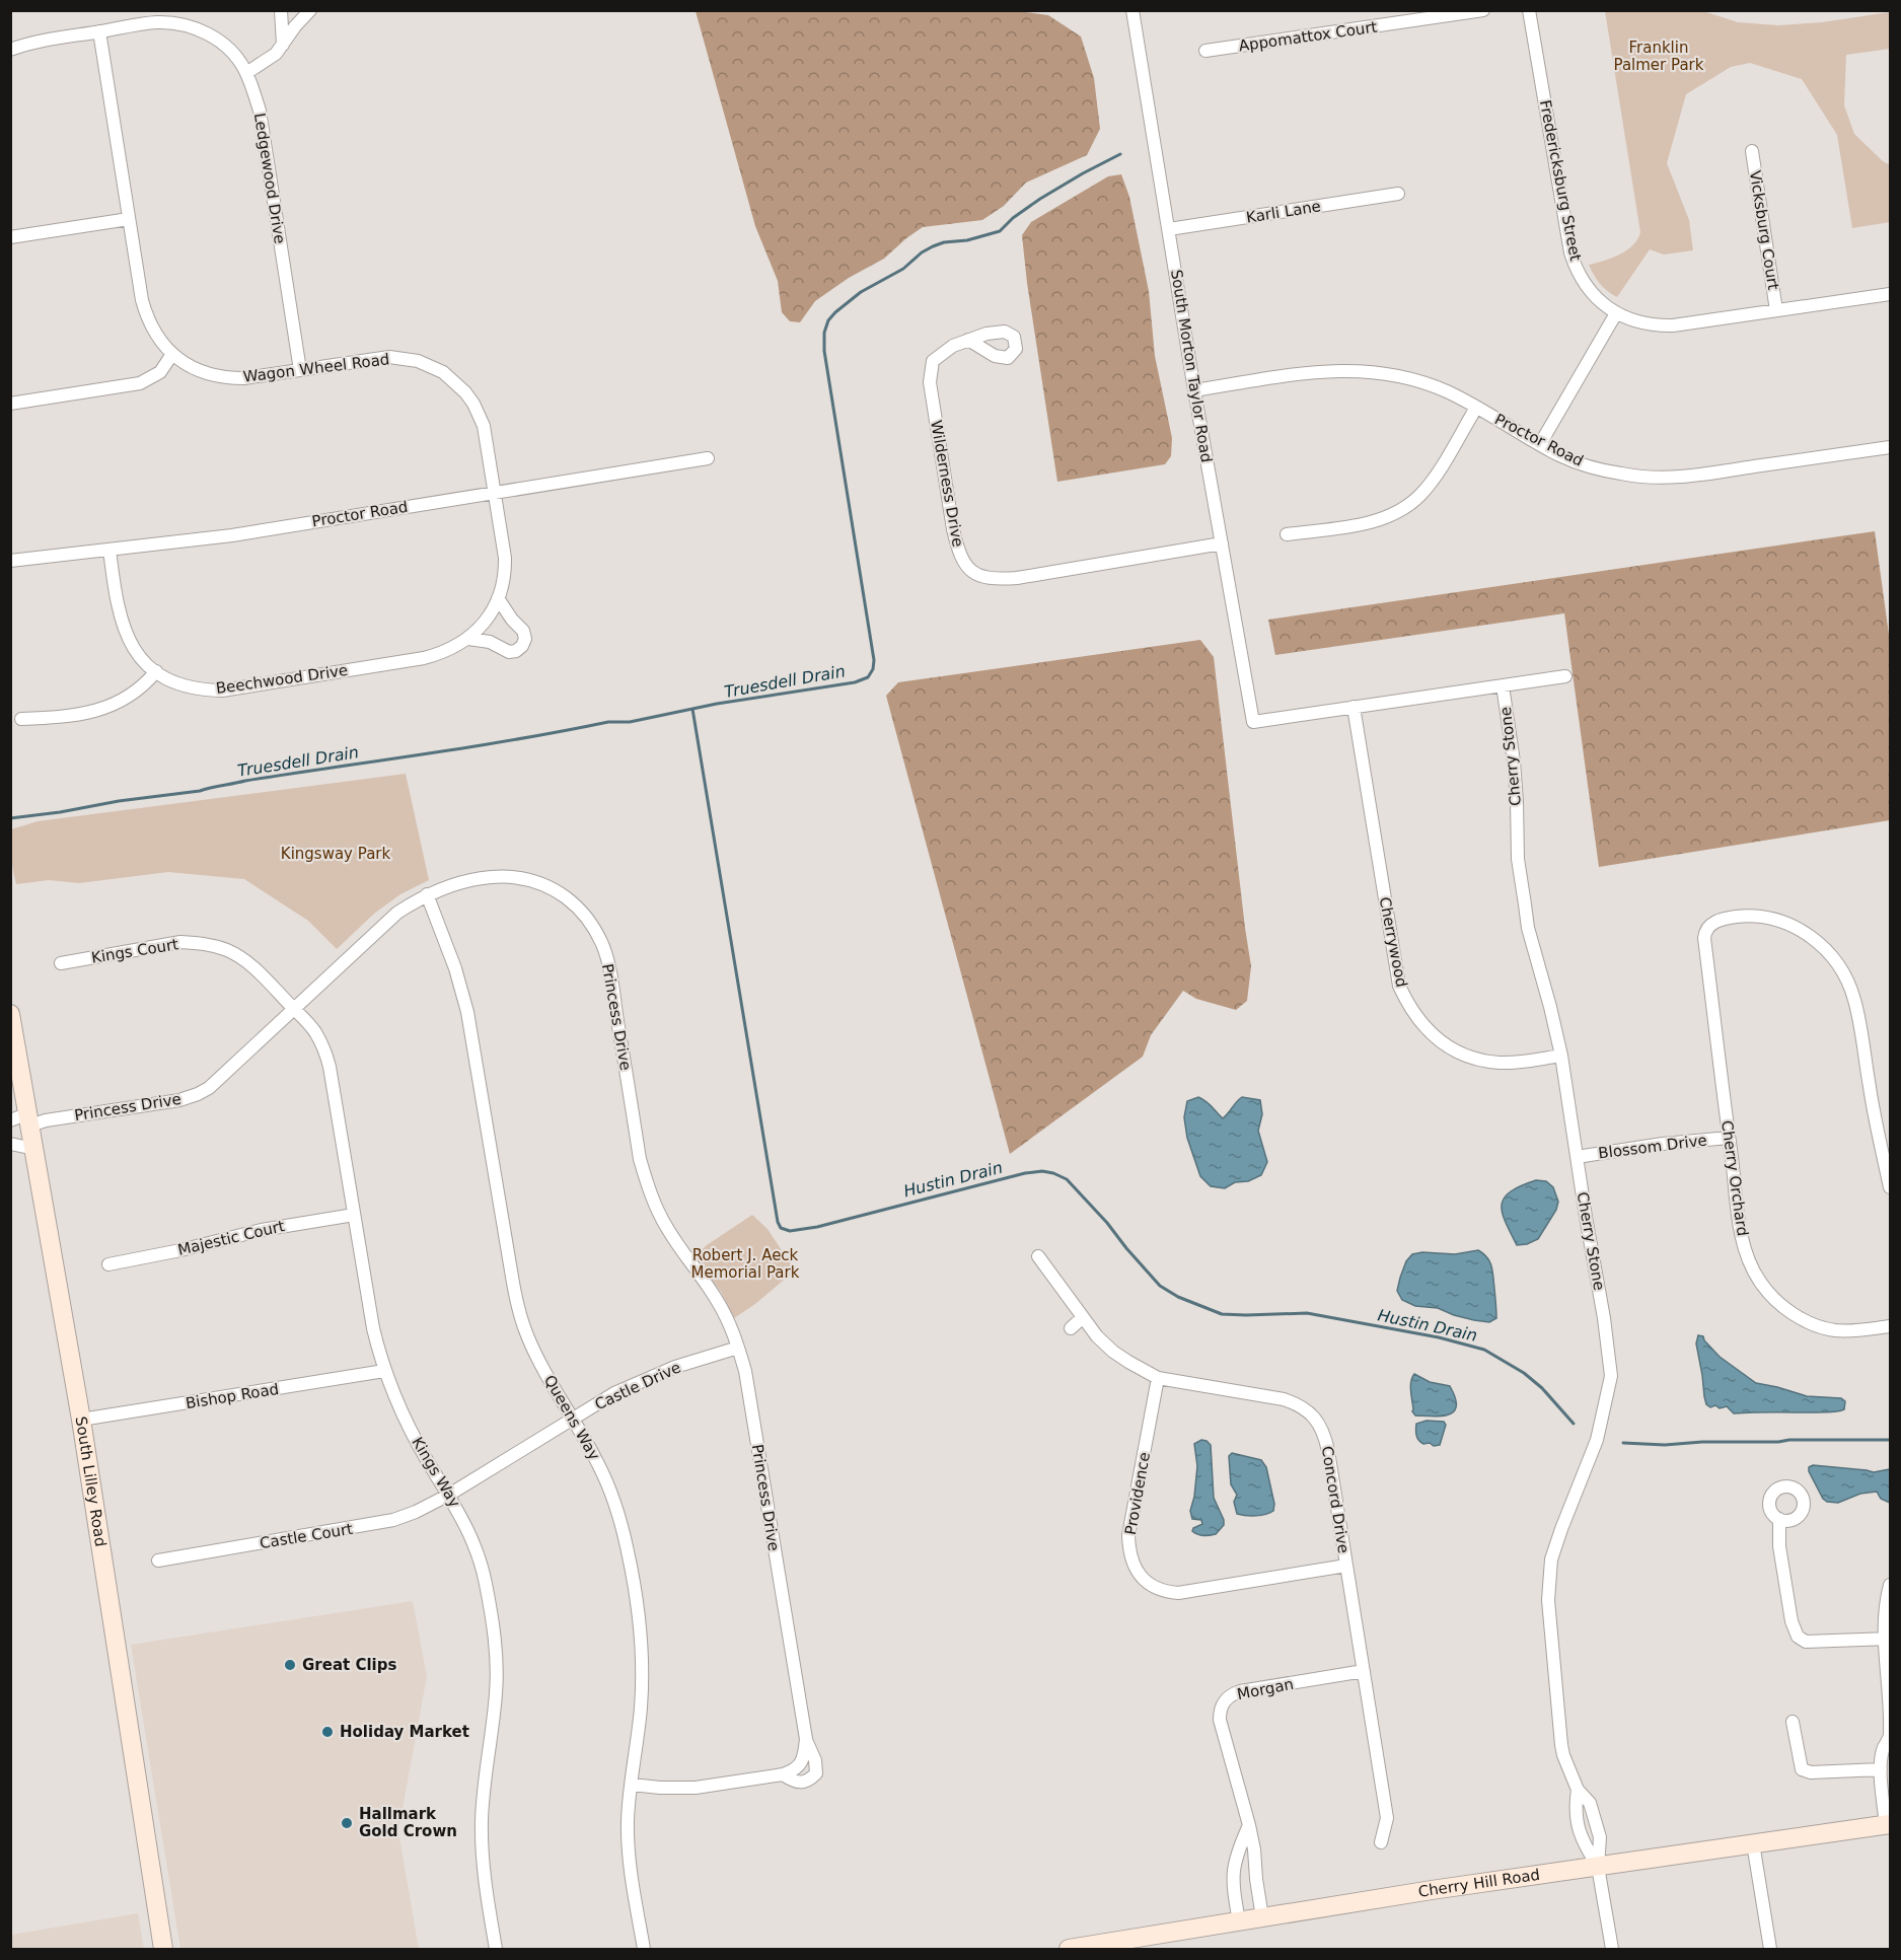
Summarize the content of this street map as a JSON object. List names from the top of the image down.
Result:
{
  "streets": {
    "street": [
      "Appomattox Court",
      "Ledgewood Drive",
      "Fredericksburg Street",
      "Karli Lane",
      "Vicksburg Court",
      "South Morton Taylor Road",
      "Wagon Wheel Road",
      "Proctor Road",
      "Wilderness Drive",
      "Beechwood Drive",
      "Cherry Stone",
      "Cherrywood",
      "Kings Court",
      "Princess Drive",
      "Blossom Drive",
      "Cherry Orchard",
      "Majestic Court",
      "Castle Drive",
      "Bishop Road",
      "Queens Way",
      "Kings Way",
      "South Lilley Road",
      "Providence",
      "Concord Drive",
      "Castle Court",
      "Morgan",
      "Cherry Hill Road"
    ]
  },
  "crossings": [
    ["Ledgewood Drive", "Wagon Wheel Road"],
    ["Fredericksburg Street", "Vicksburg Court"],
    ["Karli Lane", "South Morton Taylor Road"],
    ["South Morton Taylor Road", "Proctor Road"],
    ["South Morton Taylor Road", "Wilderness Drive"],
    ["South Morton Taylor Road", "Cherry Stone"],
    ["Wagon Wheel Road", "Proctor Road"],
    ["Wagon Wheel Road", "Beechwood Drive"],
    ["Proctor Road", "Beechwood Drive"],
    ["Cherry Stone", "Cherrywood"],
    ["Cherry Stone", "Blossom Drive"],
    ["Cherry Stone", "Cherry Hill Road"],
    ["Kings Court", "Princess Drive"],
    ["Kings Court", "Kings Way"],
    ["Princess Drive", "Castle Drive"],
    ["Princess Drive", "Queens Way"],
    ["Princess Drive", "Kings Way"],
    ["Princess Drive", "South Lilley Road"],
    ["Blossom Drive", "Cherry Orchard"],
    ["Majestic Court", "Kings Way"],
    ["Castle Drive", "Queens Way"],
    ["Castle Drive", "Kings Way"],
    ["Castle Drive", "Castle Court"],
    ["Bishop Road", "Kings Way"],
    ["Bishop Road", "South Lilley Road"],
    ["Kings Way", "Castle Court"],
    ["Providence", "Concord Drive"],
    ["Concord Drive", "Morgan"],
    ["Morgan", "Cherry Hill Road"]
  ],
  "water": ["Truesdell Drain", "Hustin Drain"],
  "parks": ["Franklin Palmer Park", "Kingsway Park", "Robert J. Aeck Memorial Park"],
  "places": ["Great Clips", "Holiday Market", "Hallmark Gold Crown"]
}
